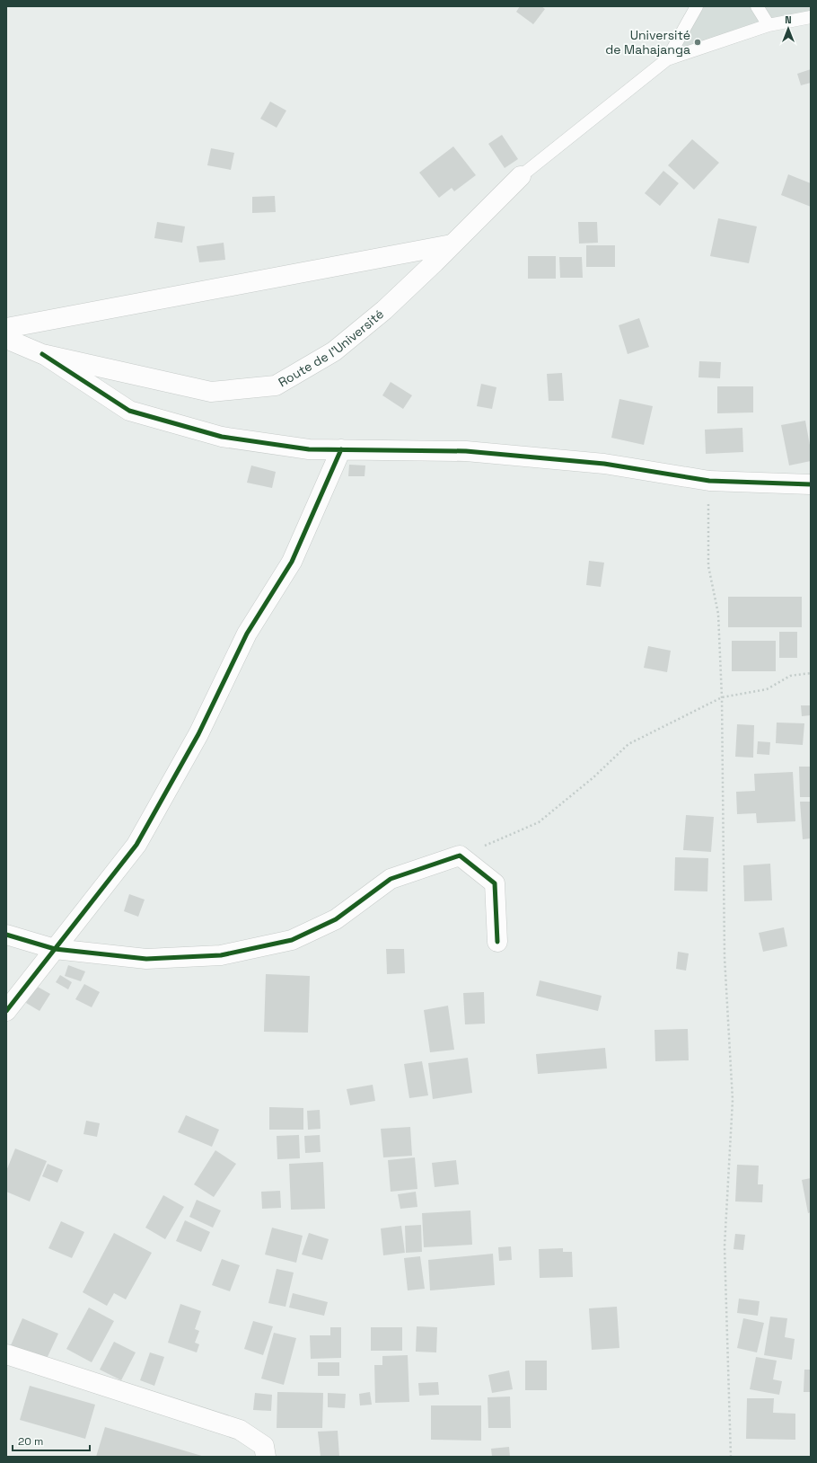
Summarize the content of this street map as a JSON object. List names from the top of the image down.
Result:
{
  "streets": {
    "street": ["Route de l'Université"]
  },
  "places": ["Université de Mahajanga"],
  "scale_bar": "20 m",
  "north": "top"
}
